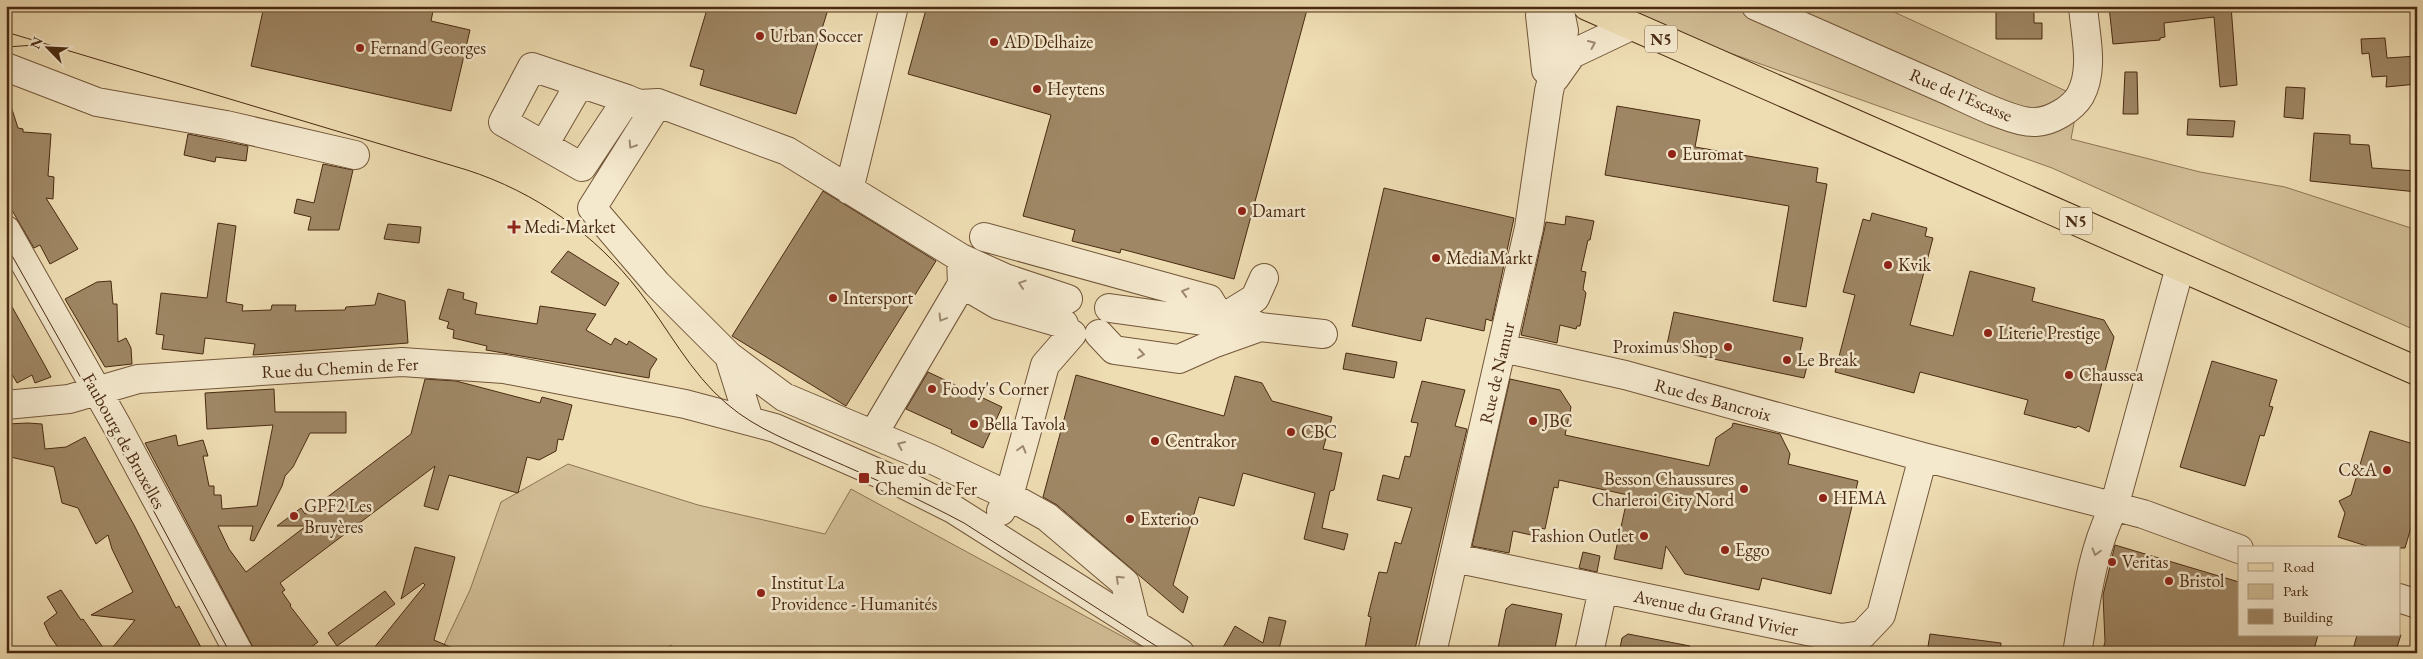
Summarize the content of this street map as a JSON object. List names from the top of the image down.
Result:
{
  "streets": {
    "main road": ["N5"],
    "street": [
      "Rue de l'Escasse",
      "Rue du Chemin de Fer",
      "Rue de Namur",
      "Rue des Bancroix",
      "Faubourg de Bruxelles",
      "Avenue du Grand Vivier"
    ]
  },
  "crossings": [
    ["N5", "Rue de Namur"],
    ["Rue du Chemin de Fer", "Faubourg de Bruxelles"],
    ["Rue de Namur", "Rue des Bancroix"],
    ["Rue de Namur", "Avenue du Grand Vivier"]
  ],
  "places": {
    "other": [
      "Urban Soccer",
      "AD Delhaize",
      "Fernand Georges",
      "Heytens",
      "Euromat",
      "Damart",
      "MediaMarkt",
      "Kvik",
      "Intersport",
      "Literie Prestige",
      "Proximus Shop",
      "Le Break",
      "Chaussea",
      "Foody's Corner",
      "JBC",
      "Bella Tavola",
      "CBC",
      "Centrakor",
      "C&A",
      "Besson Chaussures Charleroi City Nord",
      "HEMA",
      "GPF2 Les Bruyères",
      "Exterioo",
      "Fashion Outlet",
      "Eggo",
      "Veritas",
      "Bristol",
      "Institut La Providence - Humanités"
    ],
    "health": ["Medi-Market"],
    "transit": ["Rue du Chemin de Fer"]
  },
  "legend": ["Road", "Park", "Building"],
  "north": "top left"
}
